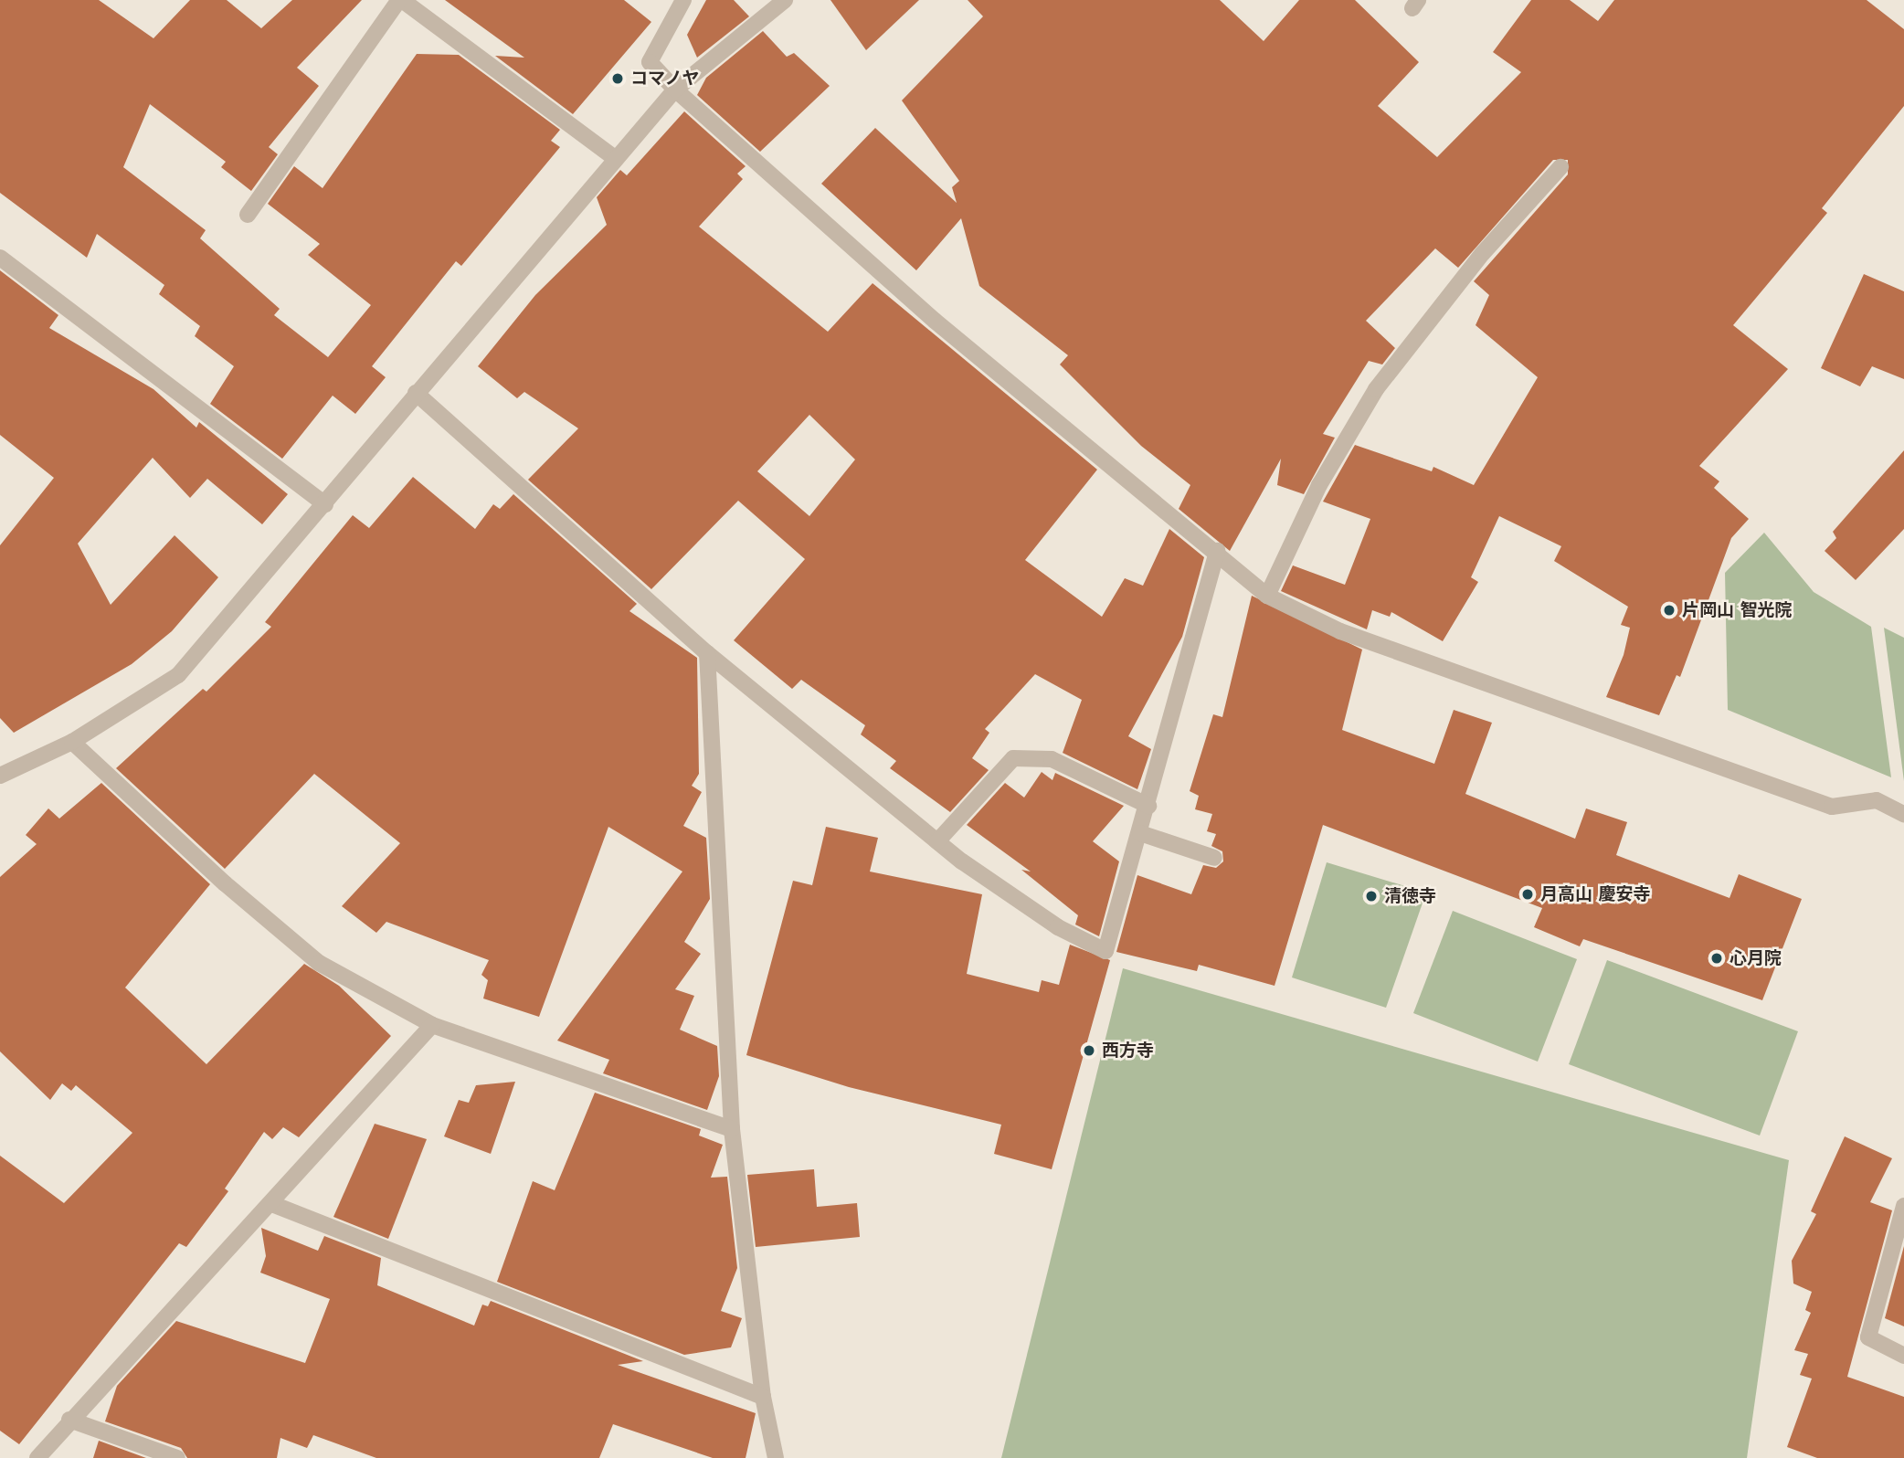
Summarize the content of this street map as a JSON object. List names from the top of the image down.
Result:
{
  "places": [
    "コマノヤ",
    "片岡山 智光院",
    "月高山 慶安寺",
    "清徳寺",
    "心月院",
    "西方寺"
  ]
}
